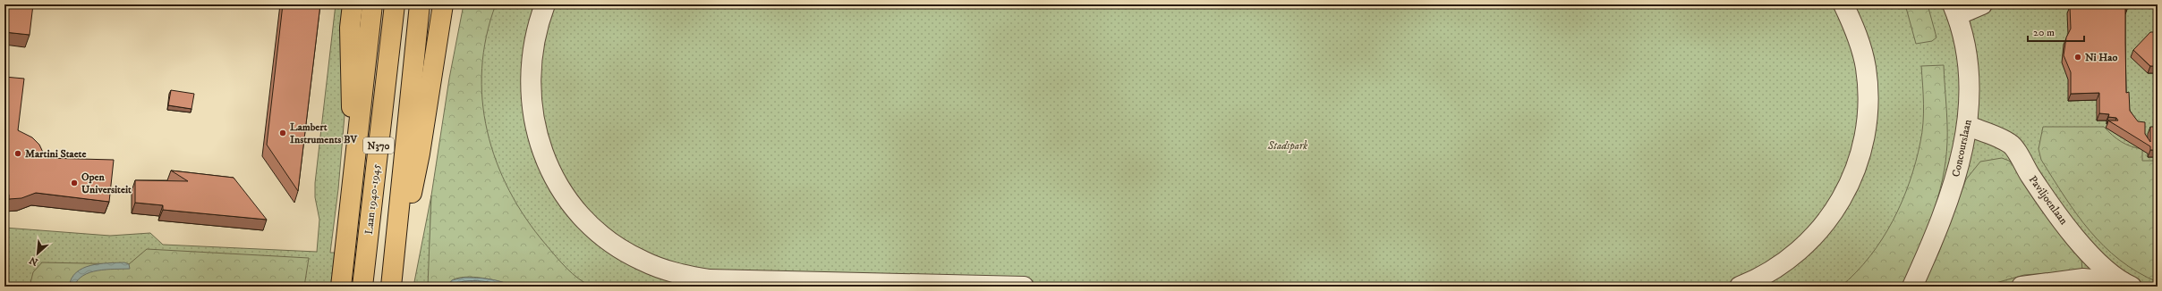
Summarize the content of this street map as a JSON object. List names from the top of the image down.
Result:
{
  "streets": {
    "highway": ["N370", "Laan 1940-1945"],
    "street": ["Concourslaan", "Paviljoenlaan"]
  },
  "crossings": [
    ["Concourslaan", "Paviljoenlaan"]
  ],
  "parks": ["Stadspark"],
  "places": [
    "Ni Hao",
    "Lambert Instruments BV",
    "Martini Staete",
    "Open Universiteit"
  ],
  "scale_bar": "20 m",
  "north": "bottom left"
}
